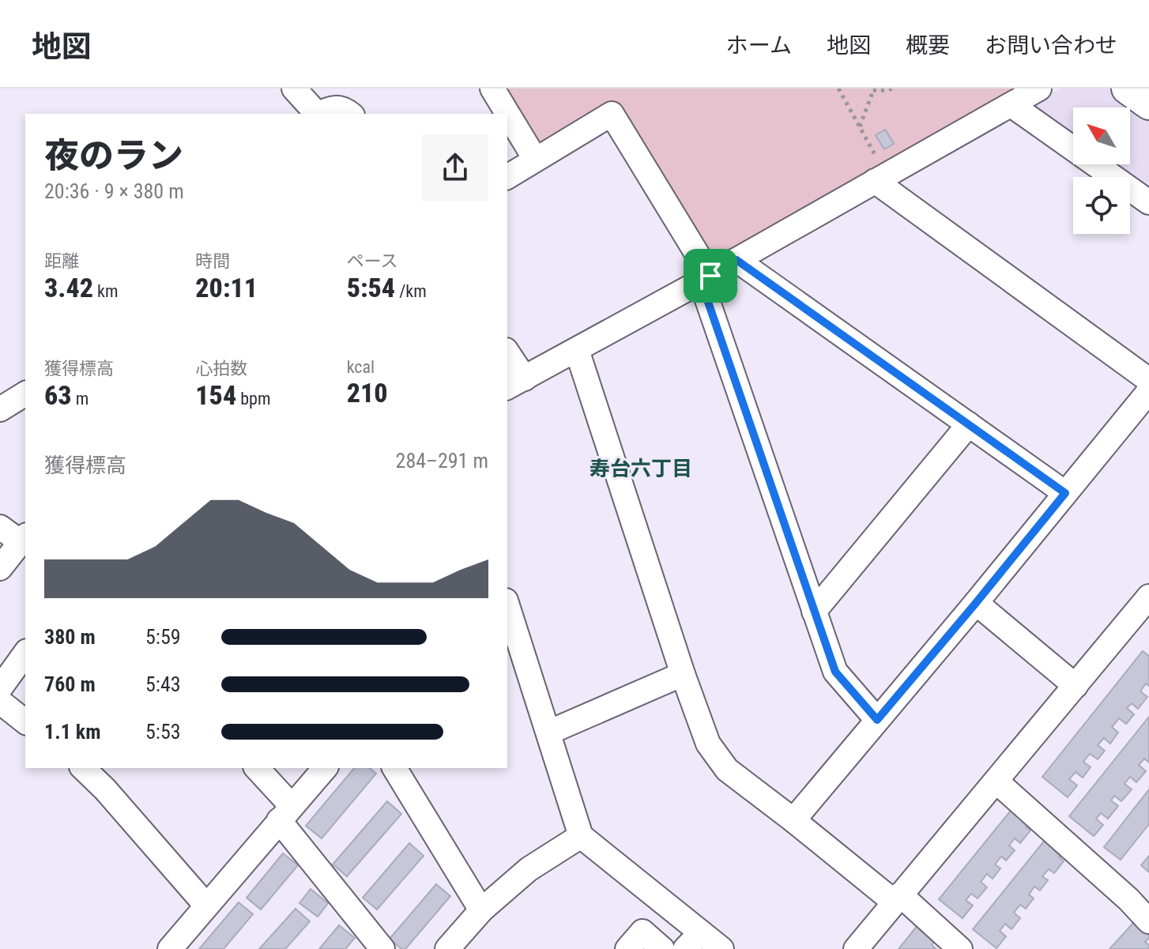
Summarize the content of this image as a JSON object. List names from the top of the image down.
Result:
{
  "districts": ["寿台六丁目"],
  "north": "top left",
  "page": {
    "header": "地図",
    "nav": [
      "ホーム",
      "地図",
      "概要",
      "お問い合わせ"
    ],
    "heading": ["夜のラン", "20:36 · 9 × 380 m"],
    "stats": [
      ["距離", "3.42 km"],
      ["時間", "20:11"],
      ["ペース", "5:54 /km"],
      ["獲得標高", "63 m"],
      ["心拍数", "154 bpm"],
      ["kcal", "210"]
    ],
    "chart": ["獲得標高", "284–291 m"],
    "list": [
      {
        "name": "380 m",
        "note": "5:59"
      },
      {
        "name": "760 m",
        "note": "5:43"
      },
      {
        "name": "1.1 km",
        "note": "5:53"
      }
    ]
  }
}
